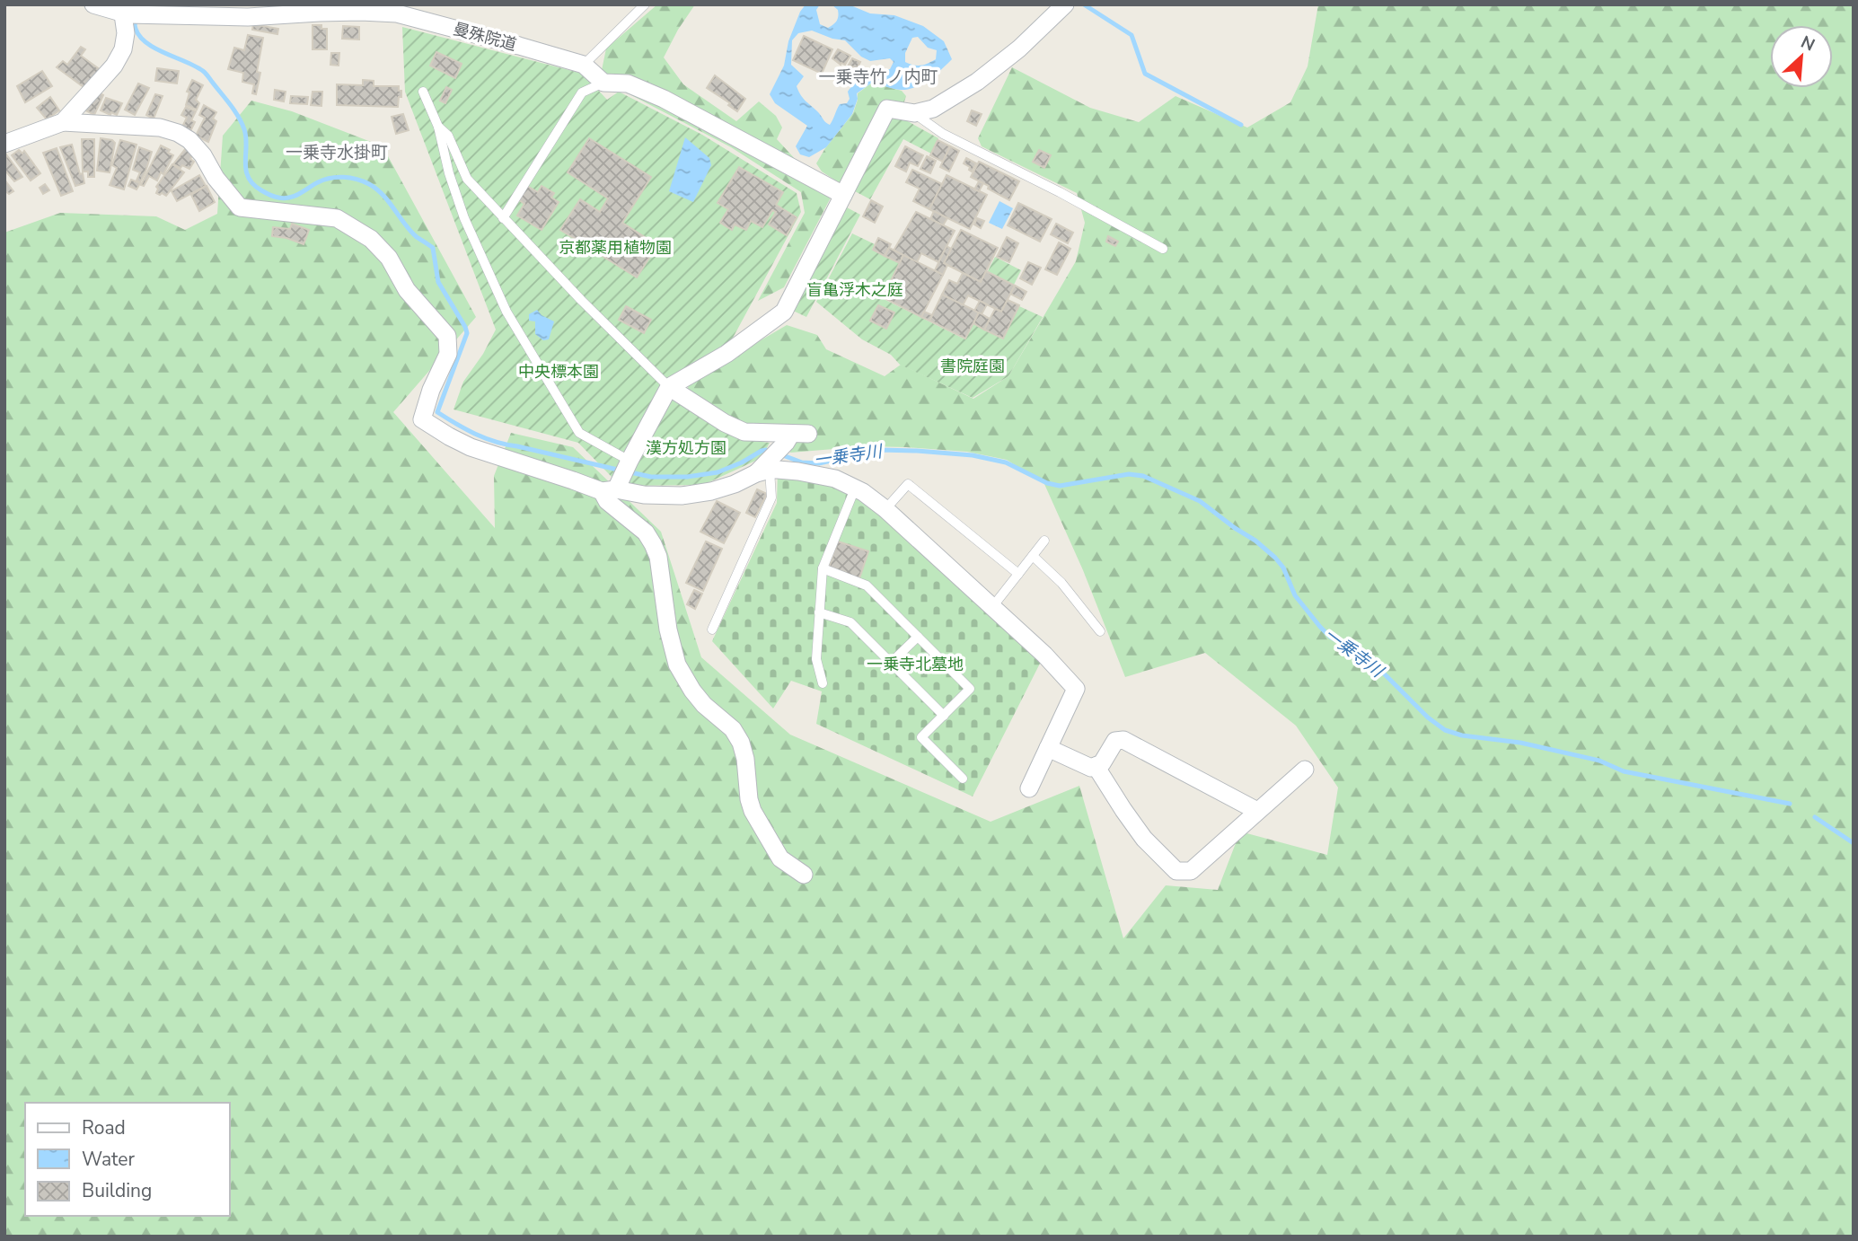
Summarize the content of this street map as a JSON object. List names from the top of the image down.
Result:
{
  "streets": {
    "street": ["曼殊院道"]
  },
  "districts": ["一乗寺竹ノ内町", "一乗寺水掛町"],
  "water": ["一乗寺川"],
  "parks": [
    "京都薬用植物園",
    "盲亀浮木之庭",
    "書院庭園",
    "中央標本園",
    "漢方処方園",
    "一乗寺北墓地"
  ],
  "legend": ["Road", "Water", "Building"],
  "north": "top right"
}
